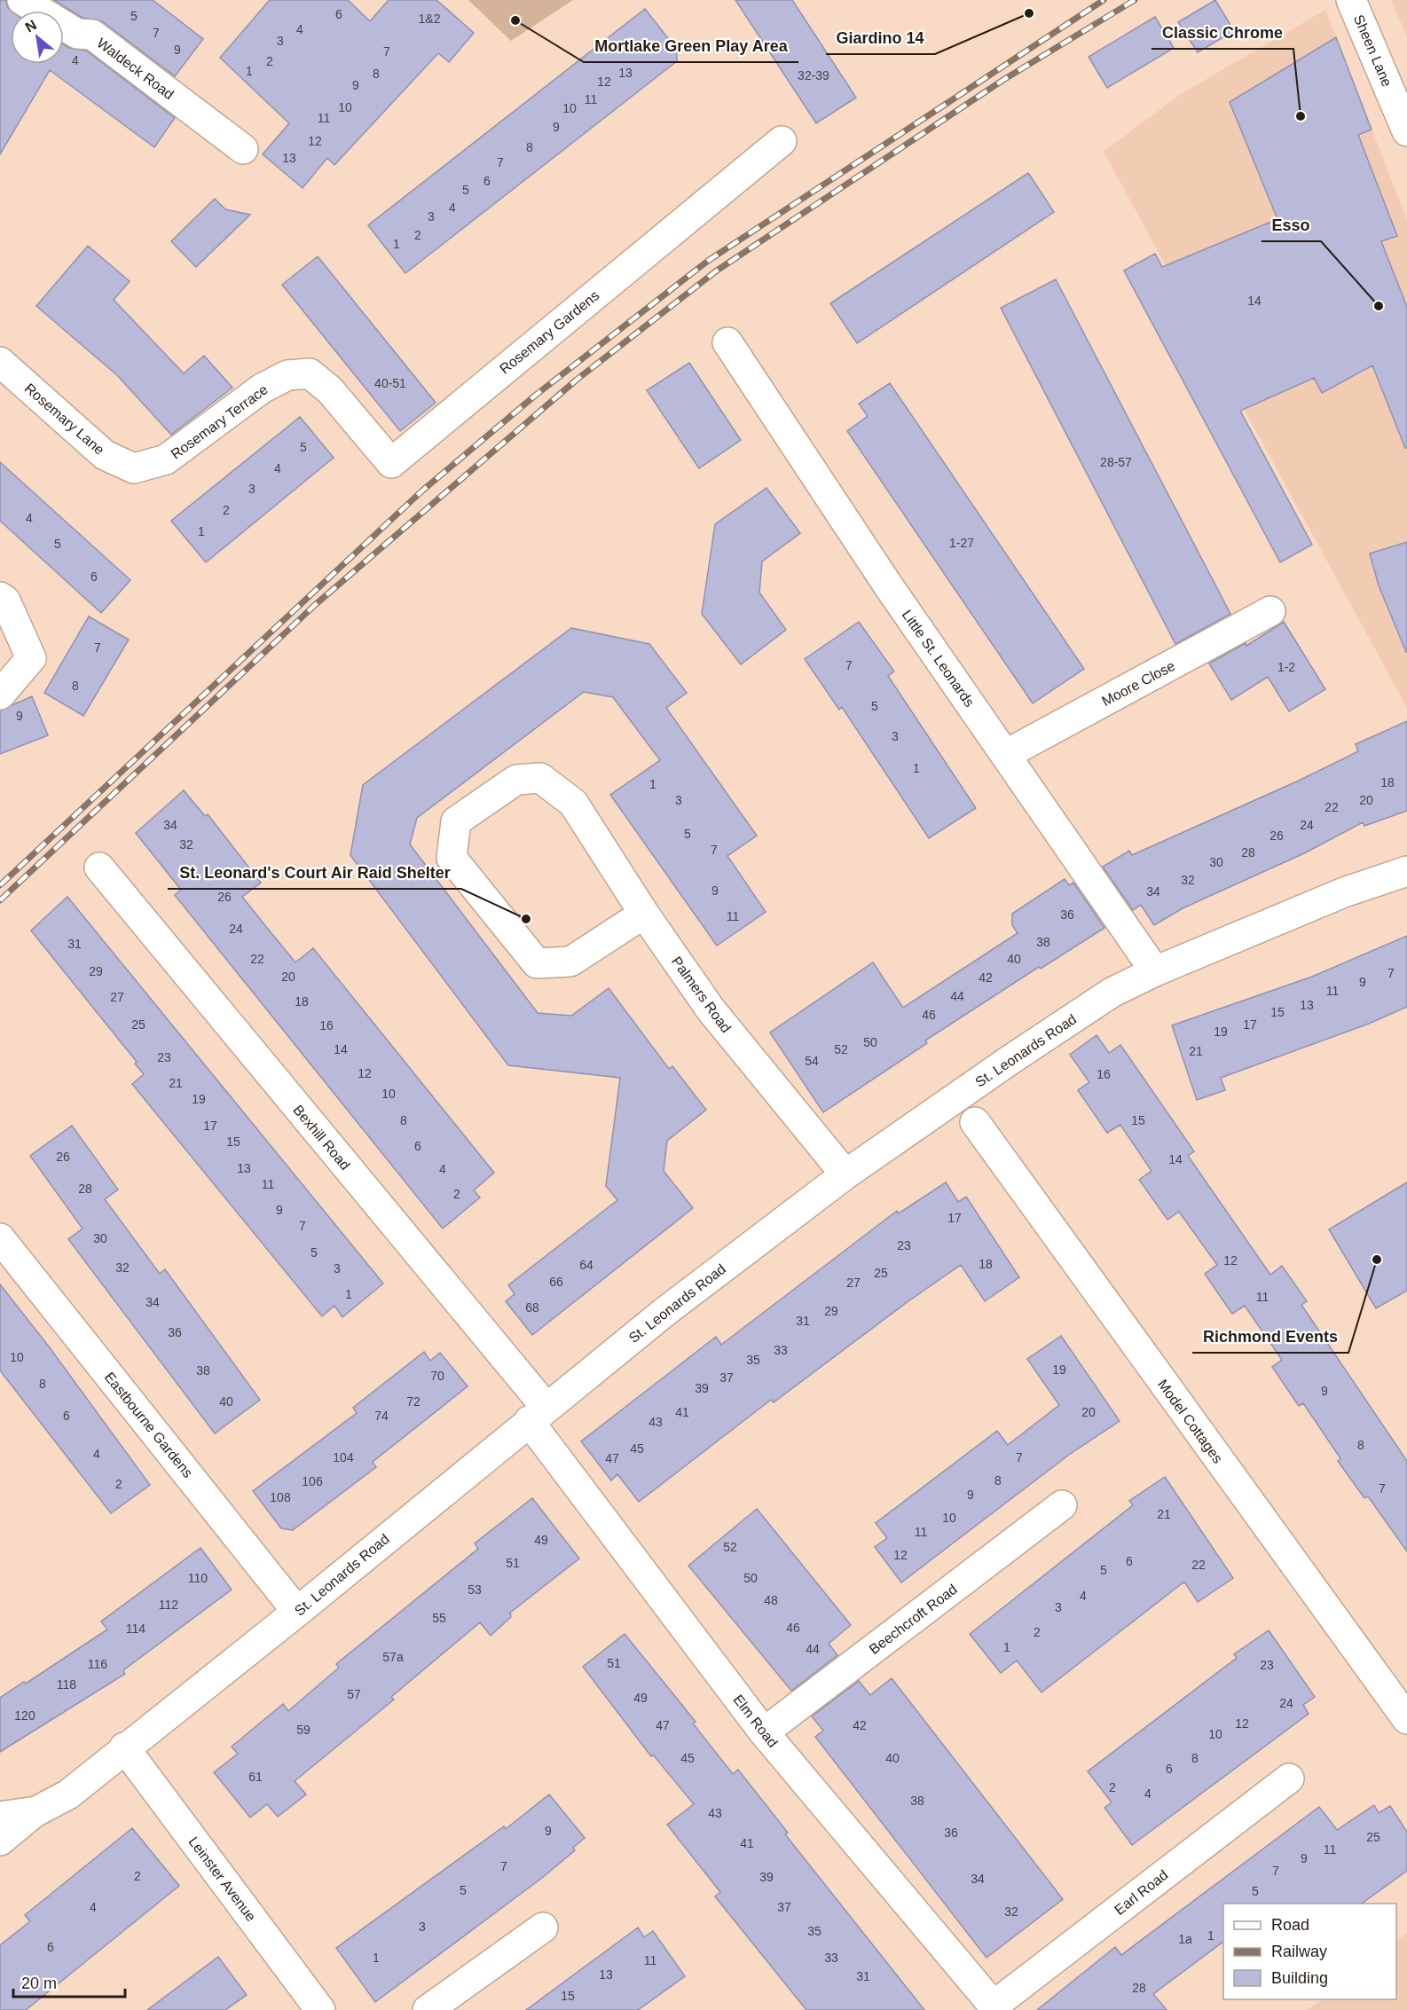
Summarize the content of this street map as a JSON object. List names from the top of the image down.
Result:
{
  "streets": {
    "street": [
      "Sheen Lane",
      "Waldeck Road",
      "Rosemary Gardens",
      "Rosemary Lane",
      "Rosemary Terrace",
      "Little St. Leonards",
      "Moore Close",
      "Palmers Road",
      "St. Leonards Road",
      "Bexhill Road",
      "Model Cottages",
      "Eastbourne Gardens",
      "Beechcroft Road",
      "Elm Road",
      "Leinster Avenue",
      "Earl Road"
    ]
  },
  "crossings": [
    ["Rosemary Gardens", "Rosemary Terrace"],
    ["Rosemary Lane", "Rosemary Terrace"],
    ["Little St. Leonards", "Moore Close"],
    ["Little St. Leonards", "St. Leonards Road"],
    ["Palmers Road", "St. Leonards Road"],
    ["St. Leonards Road", "Bexhill Road"],
    ["St. Leonards Road", "Eastbourne Gardens"],
    ["St. Leonards Road", "Elm Road"],
    ["St. Leonards Road", "Leinster Avenue"],
    ["Bexhill Road", "Elm Road"],
    ["Beechcroft Road", "Elm Road"],
    ["Elm Road", "Earl Road"]
  ],
  "places": [
    "Giardino 14",
    "Mortlake Green Play Area",
    "Classic Chrome",
    "Esso",
    "St. Leonard's Court Air Raid Shelter",
    "Richmond Events"
  ],
  "house_numbers": [
    "6",
    "5",
    "1&2",
    "4",
    "7",
    "3",
    "9",
    "7",
    "4",
    "2",
    "1",
    "13",
    "8",
    "32-39",
    "12",
    "9",
    "11",
    "10",
    "10",
    "11",
    "9",
    "12",
    "8",
    "13",
    "7",
    "6",
    "5",
    "4",
    "3",
    "2",
    "1",
    "14",
    "40-51",
    "5",
    "28-57",
    "4",
    "3",
    "2",
    "4",
    "1",
    "1-27",
    "5",
    "6",
    "7",
    "7",
    "1-2",
    "8",
    "5",
    "9",
    "3",
    "1",
    "18",
    "1",
    "3",
    "20",
    "22",
    "34",
    "24",
    "5",
    "26",
    "32",
    "7",
    "28",
    "30",
    "32",
    "9",
    "34",
    "26",
    "36",
    "11",
    "24",
    "38",
    "31",
    "22",
    "40",
    "29",
    "7",
    "20",
    "42",
    "9",
    "11",
    "44",
    "27",
    "18",
    "13",
    "15",
    "46",
    "25",
    "17",
    "16",
    "19",
    "50",
    "14",
    "52",
    "21",
    "23",
    "54",
    "12",
    "16",
    "21",
    "10",
    "19",
    "8",
    "15",
    "17",
    "15",
    "6",
    "26",
    "14",
    "13",
    "4",
    "11",
    "28",
    "2",
    "9",
    "17",
    "7",
    "30",
    "23",
    "5",
    "12",
    "18",
    "64",
    "32",
    "3",
    "25",
    "66",
    "27",
    "1",
    "11",
    "34",
    "68",
    "29",
    "31",
    "36",
    "33",
    "10",
    "35",
    "19",
    "38",
    "70",
    "37",
    "8",
    "39",
    "9",
    "40",
    "72",
    "41",
    "20",
    "6",
    "74",
    "43",
    "8",
    "45",
    "4",
    "104",
    "7",
    "47",
    "8",
    "106",
    "2",
    "7",
    "9",
    "108",
    "21",
    "10",
    "11",
    "49",
    "52",
    "12",
    "6",
    "51",
    "22",
    "5",
    "110",
    "50",
    "53",
    "4",
    "48",
    "112",
    "3",
    "55",
    "46",
    "114",
    "2",
    "1",
    "44",
    "57a",
    "51",
    "116",
    "23",
    "118",
    "57",
    "49",
    "24",
    "120",
    "12",
    "47",
    "42",
    "59",
    "10",
    "45",
    "40",
    "8",
    "6",
    "61",
    "2",
    "4",
    "38",
    "43",
    "9",
    "36",
    "25",
    "41",
    "11",
    "9",
    "7",
    "7",
    "2",
    "39",
    "34",
    "5",
    "5",
    "4",
    "37",
    "32",
    "3",
    "35",
    "1",
    "1a",
    "6",
    "1",
    "33",
    "11",
    "13",
    "31",
    "28",
    "15"
  ],
  "legend": ["Road", "Railway", "Building"],
  "scale_bar": "20 m",
  "north": "top left"
}
